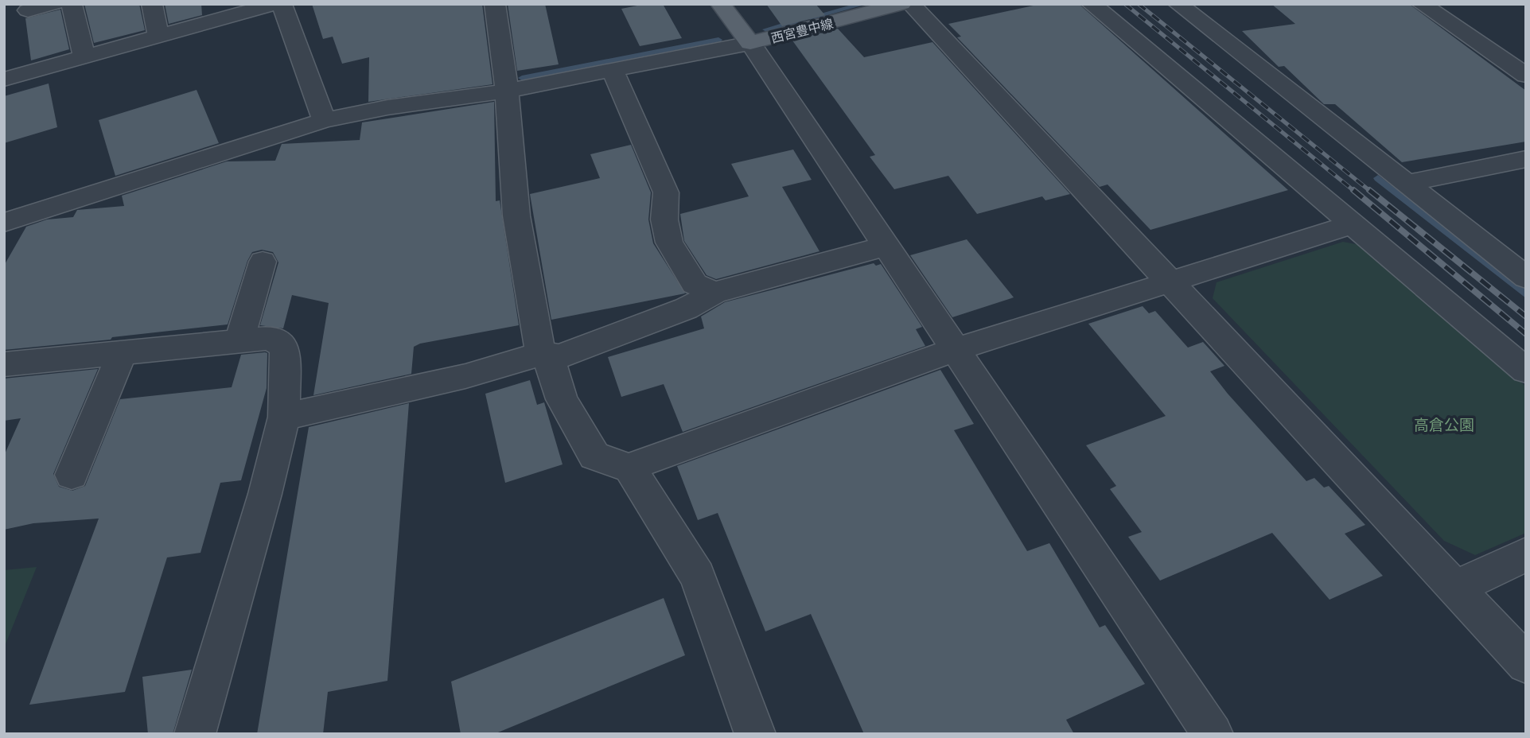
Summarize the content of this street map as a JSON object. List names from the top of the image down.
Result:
{
  "streets": {
    "main road": ["西宮豊中線"]
  },
  "parks": ["高倉公園"]
}
